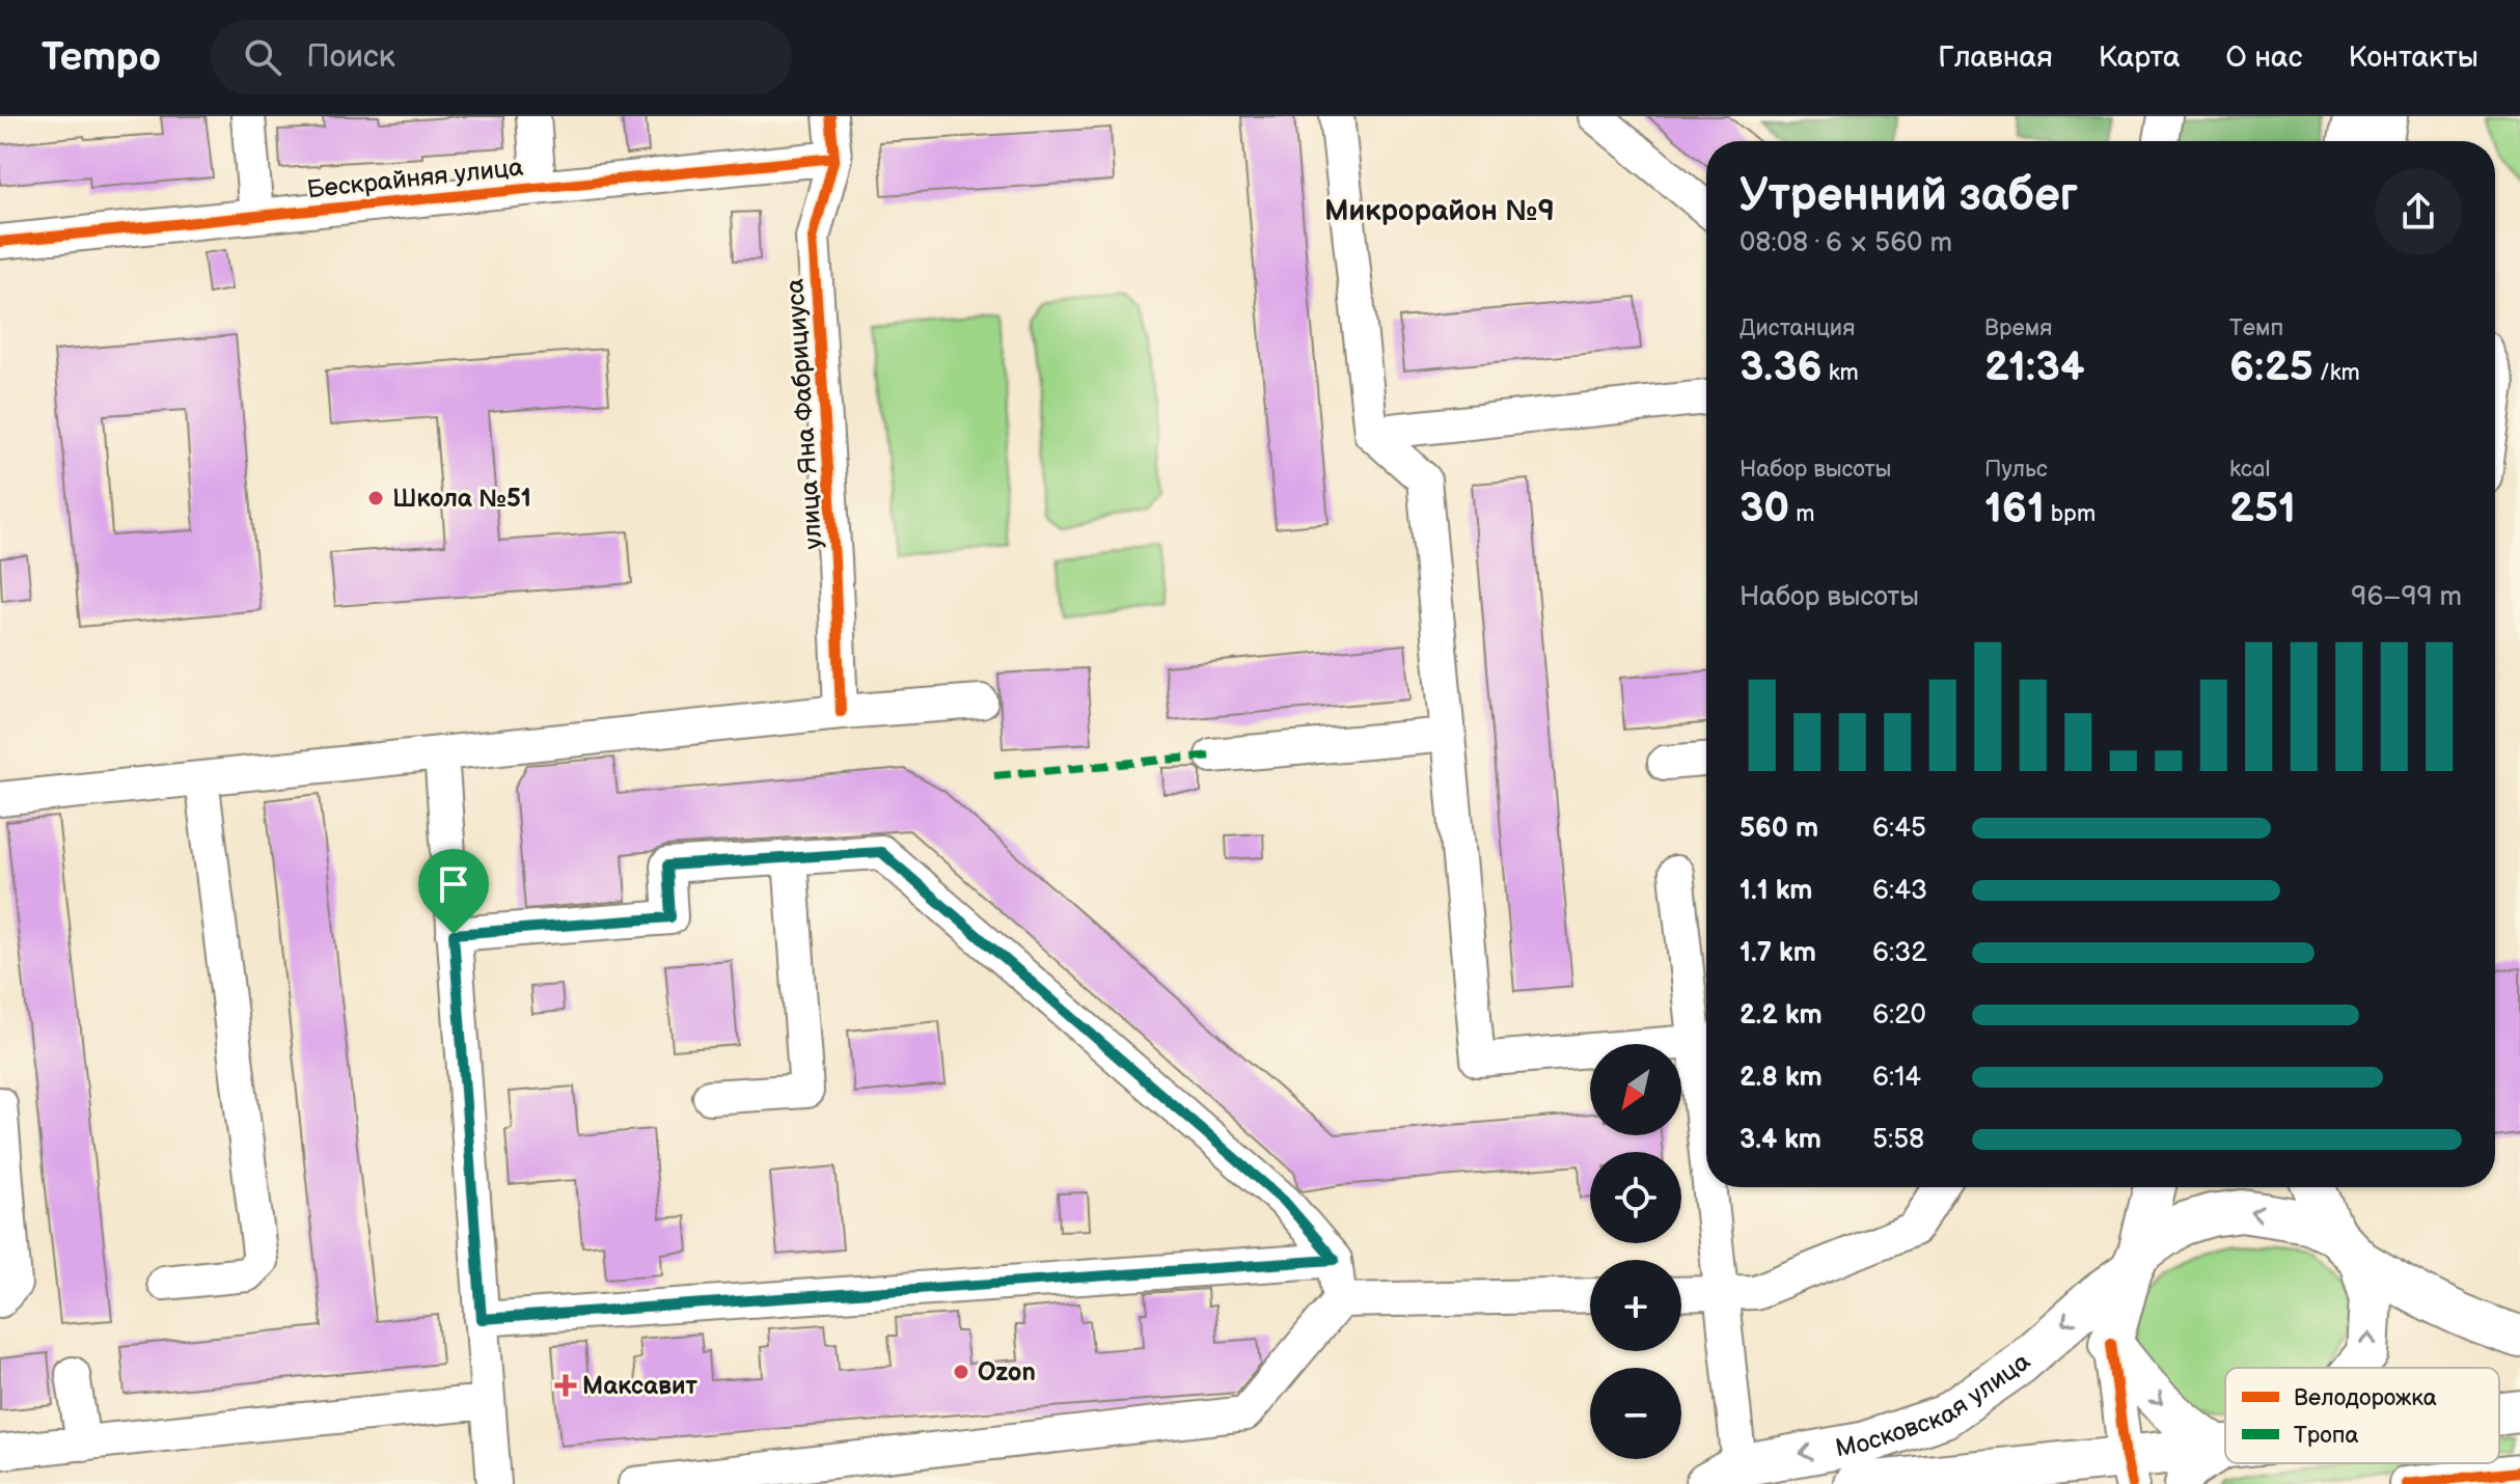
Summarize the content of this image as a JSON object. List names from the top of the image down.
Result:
{
  "streets": {
    "main road": ["Московская улица"],
    "street": ["Бескрайняя улица", "улица Яна Фабрициуса"]
  },
  "crossings": [
    ["Бескрайняя улица", "улица Яна Фабрициуса"]
  ],
  "districts": ["Микрорайон №9"],
  "places": {
    "other": ["Школа №51", "Ozon"],
    "health": ["Максавит"]
  },
  "legend": ["Велодорожка", "Тропа"],
  "north": "bottom left",
  "page": {
    "header": "Tempo",
    "search": "Поиск",
    "nav": [
      "Главная",
      "Карта",
      "О нас",
      "Контакты"
    ],
    "heading": ["Утренний забег", "08:08 · 6 × 560 m"],
    "stats": [
      ["Дистанция", "3.36 km"],
      ["Время", "21:34"],
      ["Темп", "6:25 /km"],
      ["Набор высоты", "30 m"],
      ["Пульс", "161 bpm"],
      ["kcal", "251"]
    ],
    "chart": ["Набор высоты", "96–99 m"],
    "list": [
      {
        "name": "560 m",
        "note": "6:45"
      },
      {
        "name": "1.1 km",
        "note": "6:43"
      },
      {
        "name": "1.7 km",
        "note": "6:32"
      },
      {
        "name": "2.2 km",
        "note": "6:20"
      },
      {
        "name": "2.8 km",
        "note": "6:14"
      },
      {
        "name": "3.4 km",
        "note": "5:58"
      }
    ],
    "map_buttons": ["+", "−"]
  }
}
